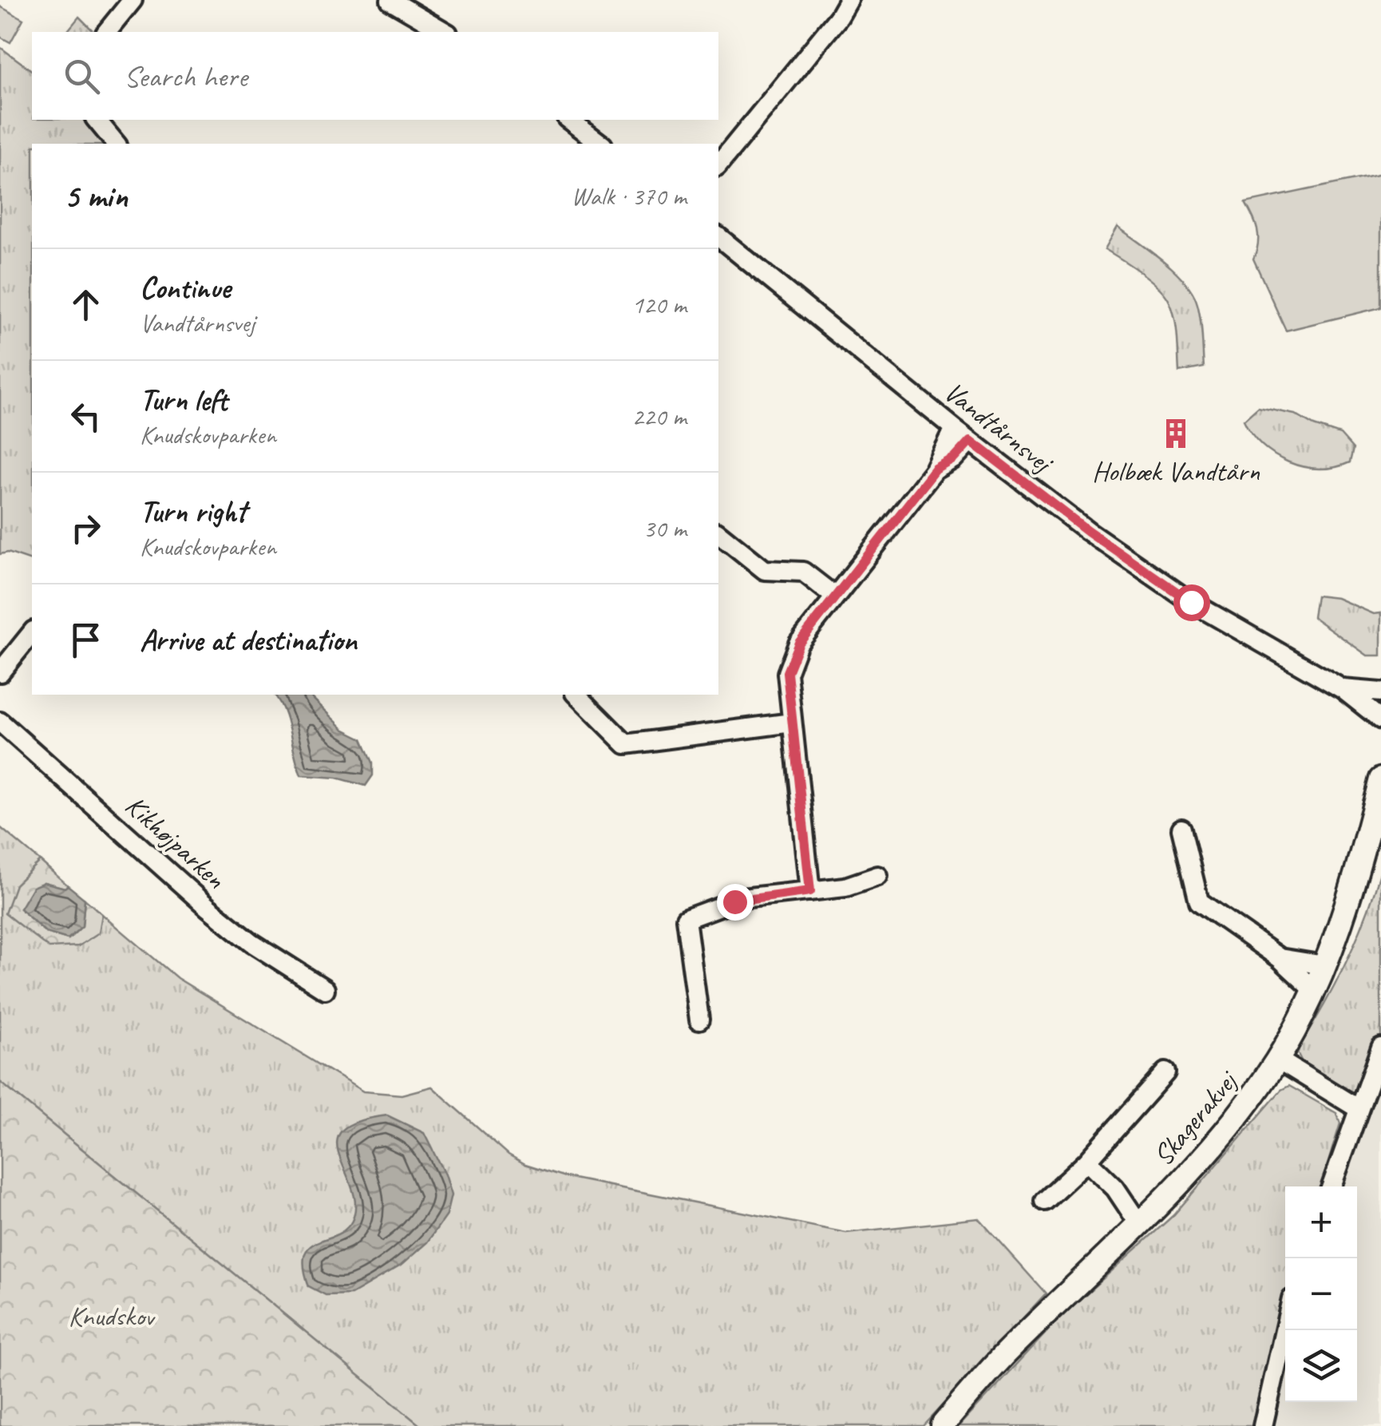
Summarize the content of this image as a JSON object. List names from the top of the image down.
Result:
{
  "streets": {
    "street": ["Vandtårnsvej", "Kikhøjparken", "Skagerakvej"]
  },
  "parks": ["Knudskov"],
  "places": {
    "building": ["Holbæk Vandtårn"]
  },
  "page": {
    "search": "Search here",
    "heading": ["5 min", "Walk · 370 m"],
    "list": [
      ["Continue", "Vandtårnsvej", "120 m"],
      ["Turn left", "Knudskovparken", "220 m"],
      ["Turn right", "Knudskovparken", "30 m"],
      "Arrive at destination"
    ],
    "map_buttons": ["+", "−"]
  }
}
